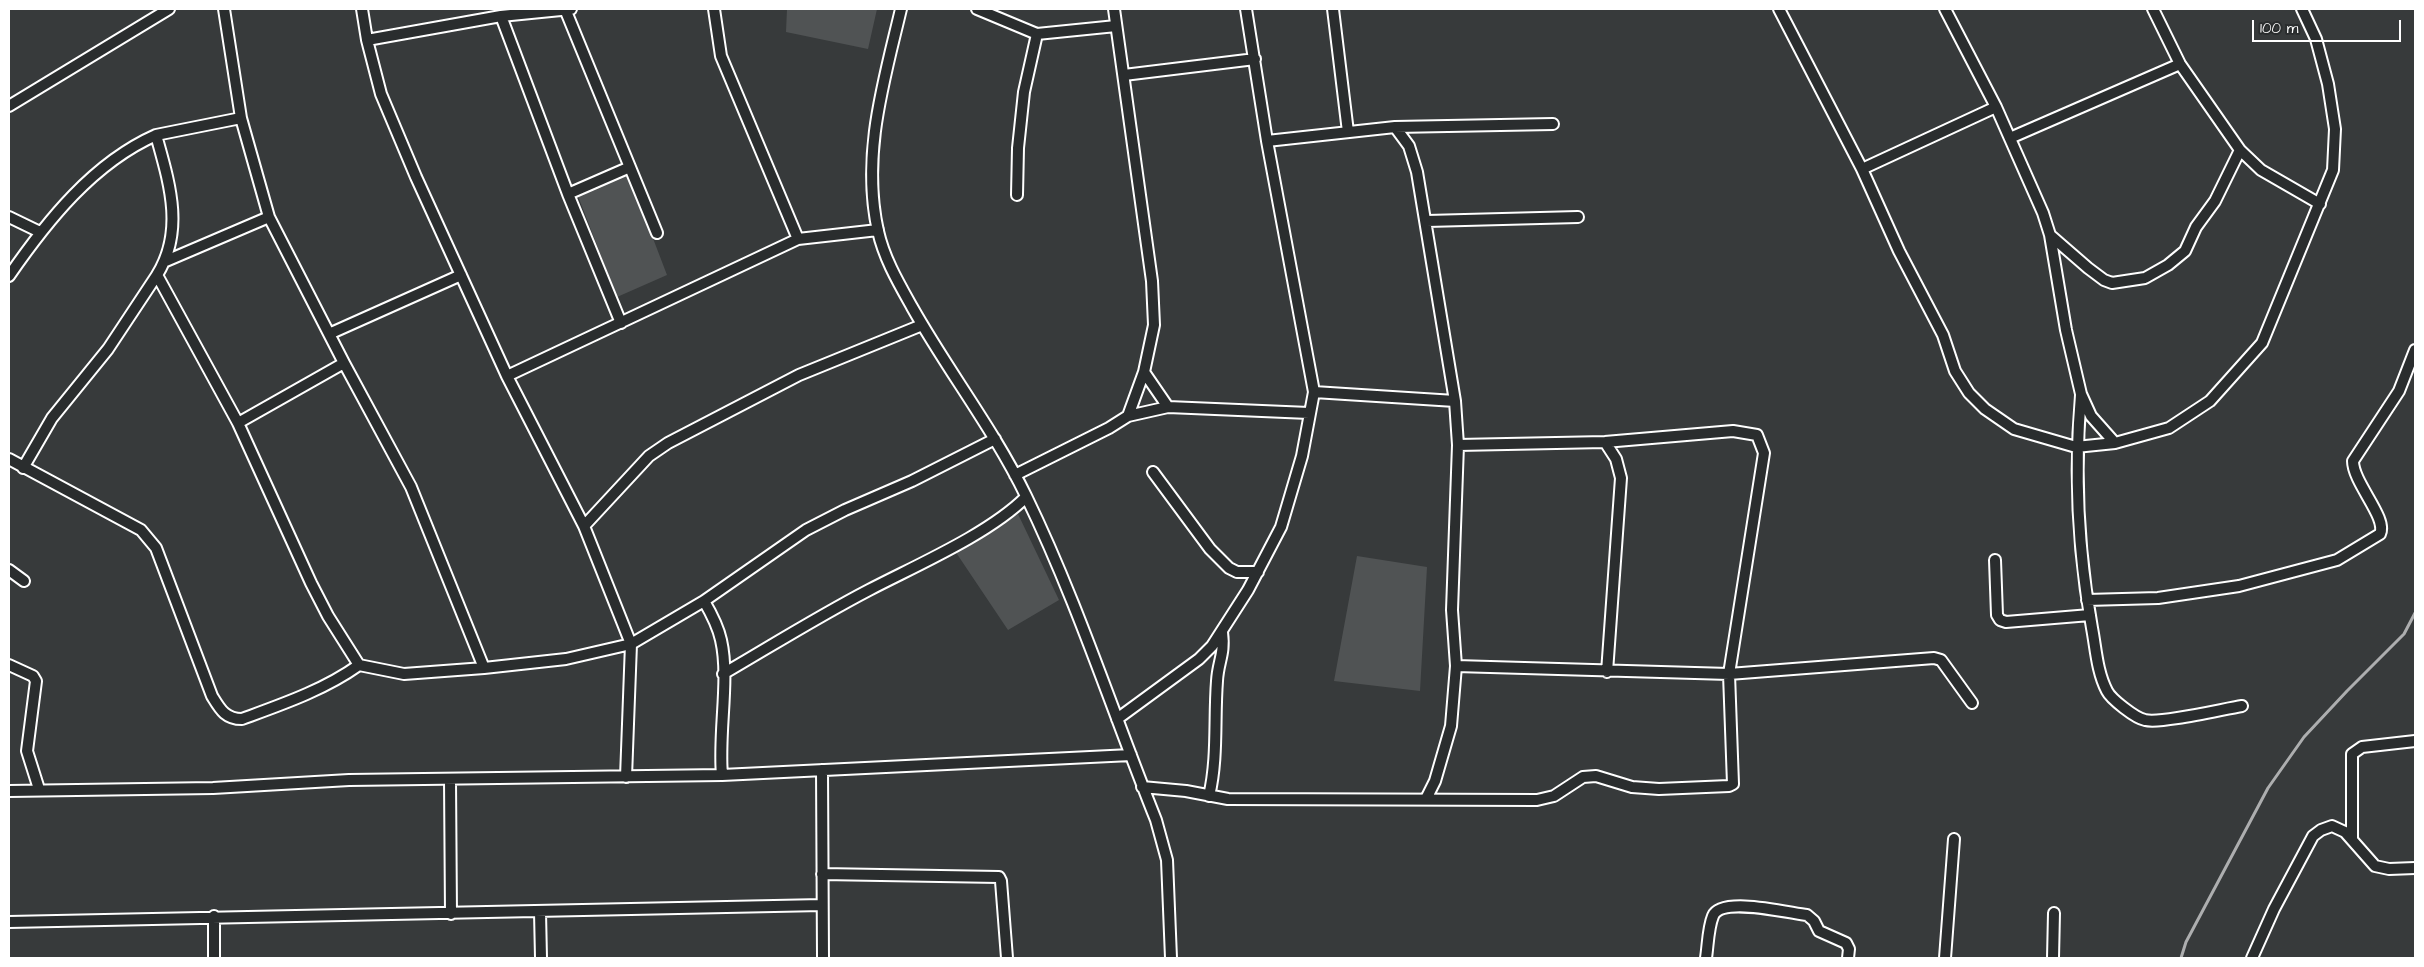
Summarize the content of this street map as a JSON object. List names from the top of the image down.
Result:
{
  "scale_bar": "100 m"
}
